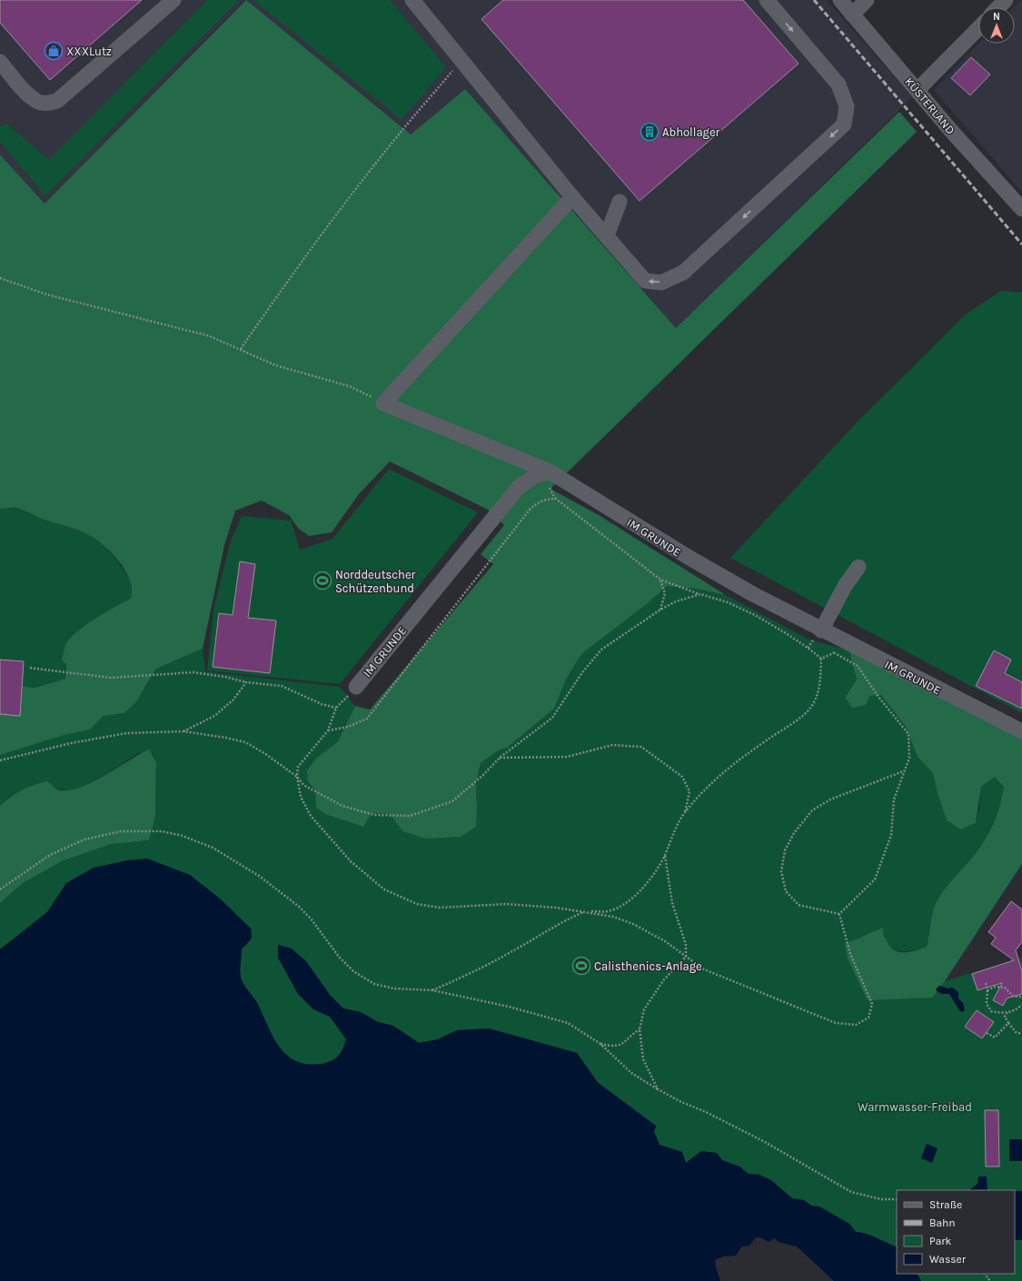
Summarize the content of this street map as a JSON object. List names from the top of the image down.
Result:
{
  "streets": {
    "street": ["KÜSTERLAND", "IM GRUNDE"]
  },
  "parks": ["Warmwasser-Freibad"],
  "places": {
    "shop": ["XXXLutz"],
    "building": ["Abhollager"],
    "sports": ["Norddeutscher Schützenbund", "Calisthenics-Anlage"]
  },
  "legend": [
    "Straße",
    "Bahn",
    "Park",
    "Wasser"
  ],
  "north": "top"
}
